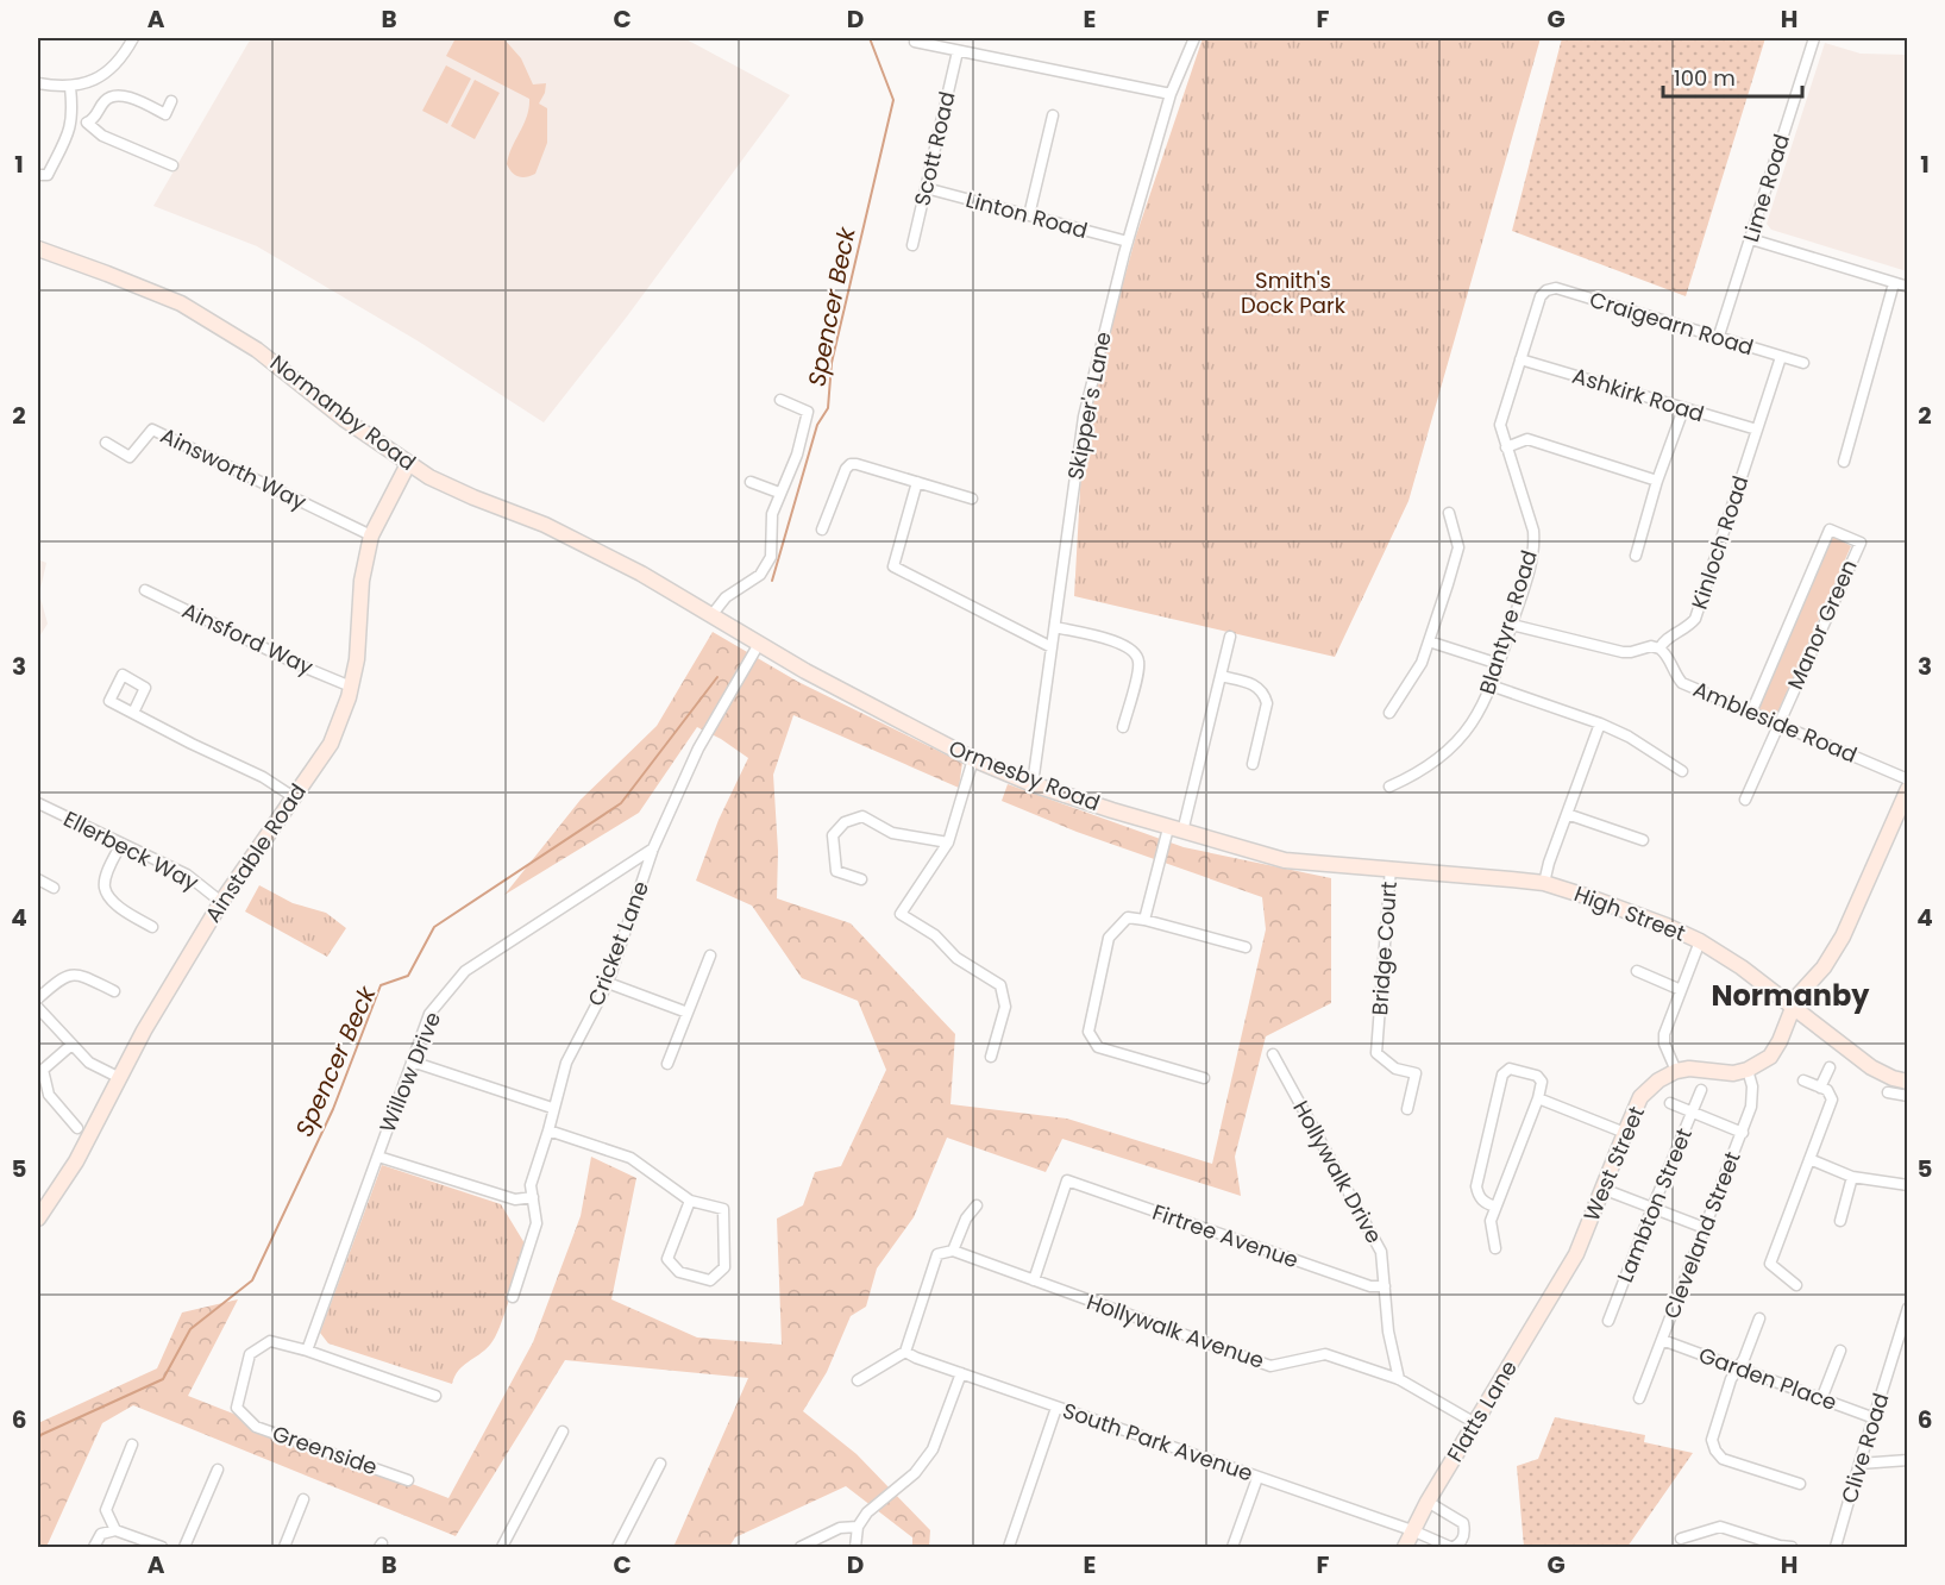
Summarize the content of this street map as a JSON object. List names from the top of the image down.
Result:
{
  "streets": {
    "main road": [
      "Normanby Road",
      "Ormesby Road",
      "Ainstable Road",
      "High Street",
      "West Street",
      "Flatts Lane"
    ],
    "street": [
      "Scott Road",
      "Lime Road",
      "Linton Road",
      "Craigearn Road",
      "Ashkirk Road",
      "Skipper's Lane",
      "Ainsworth Way",
      "Kinloch Road",
      "Blantyre Road",
      "Manor Green",
      "Ainsford Way",
      "Ambleside Road",
      "Ellerbeck Way",
      "Cricket Lane",
      "Bridge Court",
      "Willow Drive",
      "Hollywalk Drive",
      "Lambton Street",
      "Cleveland Street",
      "Firtree Avenue",
      "Hollywalk Avenue",
      "Garden Place",
      "South Park Avenue",
      "Clive Road",
      "Greenside"
    ]
  },
  "crossings": [
    ["Scott Road", "Linton Road"],
    ["Lime Road", "Craigearn Road"],
    ["Linton Road", "Skipper's Lane"],
    ["Craigearn Road", "Kinloch Road"],
    ["Craigearn Road", "Blantyre Road"],
    ["Ashkirk Road", "Kinloch Road"],
    ["Ashkirk Road", "Blantyre Road"],
    ["Skipper's Lane", "Ormesby Road"],
    ["Normanby Road", "Ormesby Road"],
    ["Normanby Road", "Ainstable Road"],
    ["Normanby Road", "Cricket Lane"],
    ["Ainsworth Way", "Ainstable Road"],
    ["Kinloch Road", "Ambleside Road"],
    ["Manor Green", "Ambleside Road"],
    ["Ainsford Way", "Ainstable Road"],
    ["Ormesby Road", "High Street"],
    ["Ormesby Road", "Cricket Lane"],
    ["Ellerbeck Way", "Ainstable Road"],
    ["High Street", "Bridge Court"],
    ["Cricket Lane", "Willow Drive"],
    ["Willow Drive", "Greenside"],
    ["West Street", "Flatts Lane"],
    ["Hollywalk Drive", "Firtree Avenue"],
    ["Hollywalk Drive", "Hollywalk Avenue"],
    ["Cleveland Street", "Garden Place"],
    ["Firtree Avenue", "Hollywalk Avenue"],
    ["Hollywalk Avenue", "Flatts Lane"],
    ["Garden Place", "Clive Road"],
    ["Flatts Lane", "South Park Avenue"]
  ],
  "districts": ["Normanby"],
  "water": ["Spencer Beck"],
  "parks": ["Smith's Dock Park"],
  "scale_bar": "100 m",
  "grid": {
    "columns": [
      "A",
      "B",
      "C",
      "D",
      "E",
      "F",
      "G",
      "H"
    ],
    "rows": [
      "1",
      "2",
      "3",
      "4",
      "5",
      "6"
    ]
  }
}
